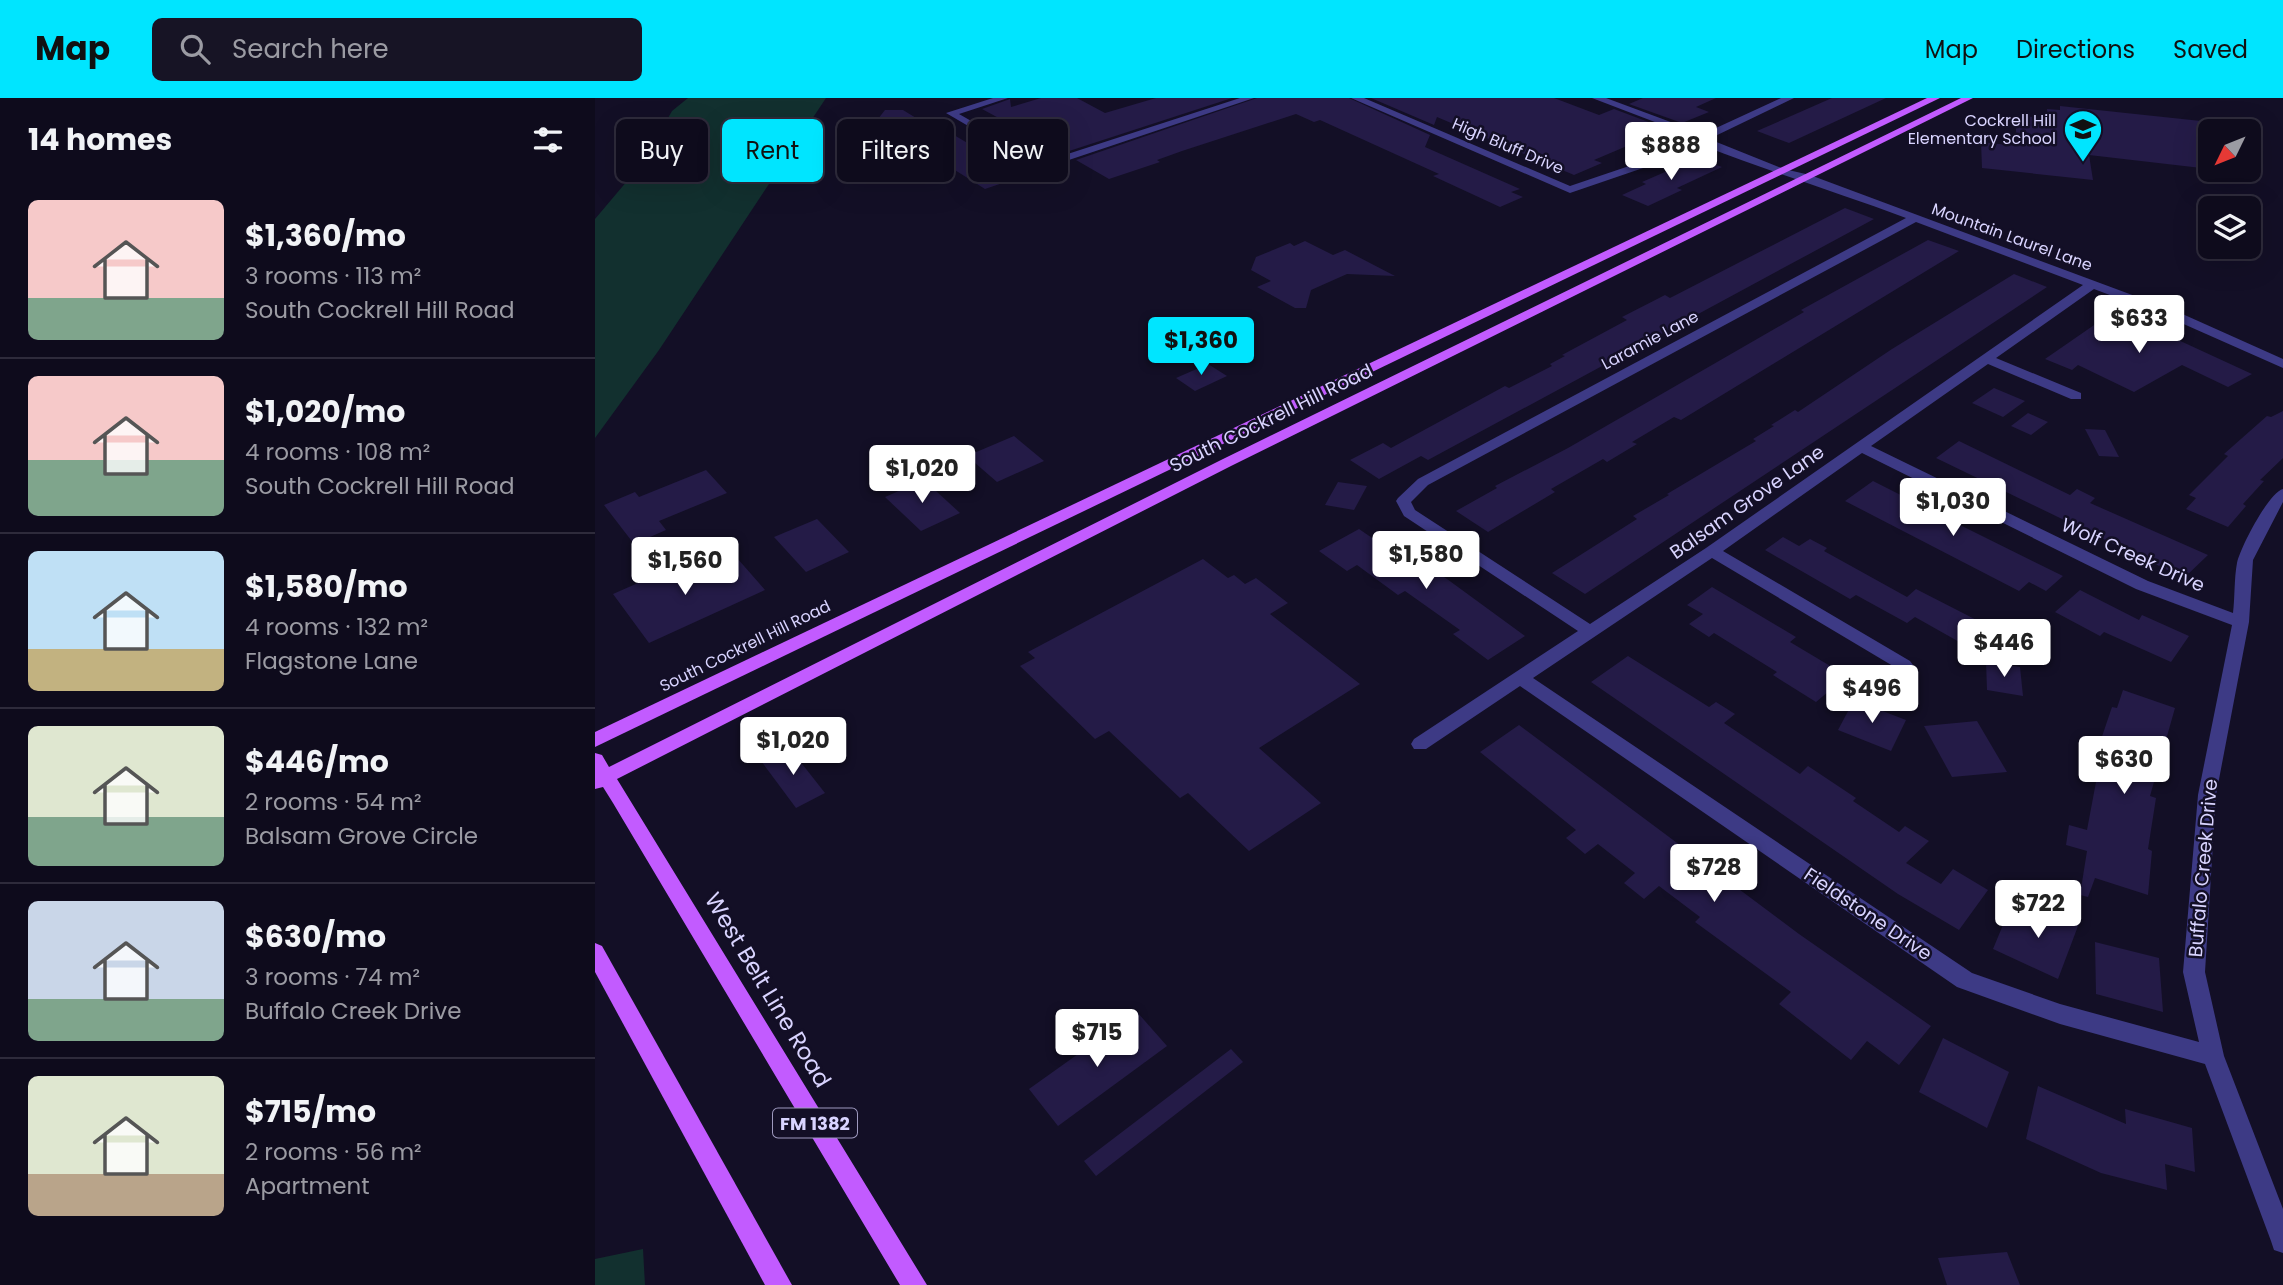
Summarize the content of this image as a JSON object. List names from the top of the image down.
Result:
{
  "streets": {
    "main road": ["South Cockrell Hill Road", "West Belt Line Road", "FM 1382"],
    "street": [
      "High Bluff Drive",
      "Mountain Laurel Lane",
      "Laramie Lane",
      "Balsam Grove Lane",
      "Wolf Creek Drive",
      "Buffalo Creek Drive",
      "Fieldstone Drive"
    ]
  },
  "crossings": [
    ["High Bluff Drive", "Mountain Laurel Lane"],
    ["Mountain Laurel Lane", "Laramie Lane"],
    ["Mountain Laurel Lane", "South Cockrell Hill Road"],
    ["Mountain Laurel Lane", "Balsam Grove Lane"],
    ["Laramie Lane", "Balsam Grove Lane"],
    ["South Cockrell Hill Road", "West Belt Line Road"],
    ["Balsam Grove Lane", "Wolf Creek Drive"],
    ["Balsam Grove Lane", "Fieldstone Drive"],
    ["Wolf Creek Drive", "Buffalo Creek Drive"],
    ["Buffalo Creek Drive", "Fieldstone Drive"]
  ],
  "places": {
    "school or university": ["Cockrell Hill Elementary School"]
  },
  "north": "bottom left",
  "page": {
    "header": "Map",
    "search": "Search here",
    "nav": ["Map", "Directions", "Saved"],
    "heading": "14 homes",
    "chip": [
      "Buy",
      "Rent",
      "Filters",
      "New"
    ],
    "price": [
      "$888",
      "$633",
      "$1,360",
      "$1,020",
      "$1,030",
      "$1,580",
      "$1,560",
      "$446",
      "$496",
      "$1,020",
      "$630",
      "$728",
      "$722",
      "$715"
    ],
    "list": [
      {
        "name": "$1,360/mo",
        "note": "3 rooms · 113 m² · South Cockrell Hill Road"
      },
      {
        "name": "$1,020/mo",
        "note": "4 rooms · 108 m² · South Cockrell Hill Road"
      },
      {
        "name": "$1,580/mo",
        "note": "4 rooms · 132 m² · Flagstone Lane"
      },
      {
        "name": "$446/mo",
        "note": "2 rooms · 54 m² · Balsam Grove Circle"
      },
      {
        "name": "$630/mo",
        "note": "3 rooms · 74 m² · Buffalo Creek Drive"
      },
      {
        "name": "$715/mo",
        "note": "2 rooms · 56 m² · Apartment"
      }
    ]
  }
}
